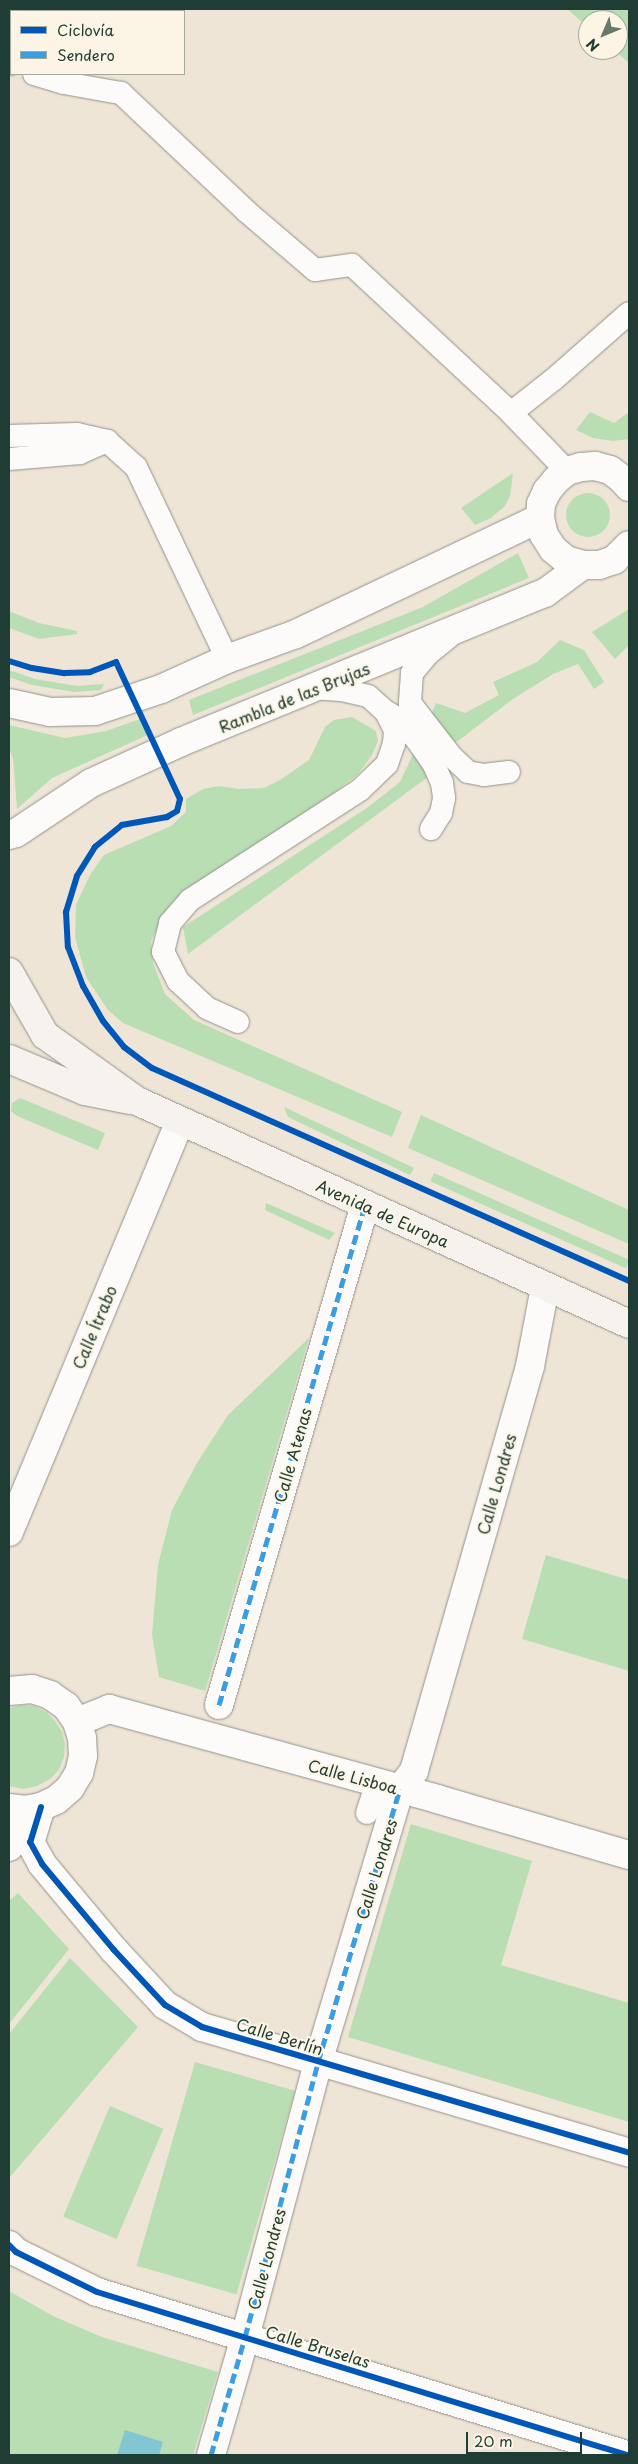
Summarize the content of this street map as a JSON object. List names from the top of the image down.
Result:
{
  "streets": {
    "main road": ["Avenida de Europa"],
    "street": [
      "Rambla de las Brujas",
      "Calle Ítrabo",
      "Calle Atenas",
      "Calle Londres",
      "Calle Lisboa",
      "Calle Berlín",
      "Calle Bruselas"
    ]
  },
  "crossings": [
    ["Avenida de Europa", "Calle Ítrabo"],
    ["Avenida de Europa", "Calle Atenas"],
    ["Avenida de Europa", "Calle Londres"],
    ["Calle Londres", "Calle Lisboa"],
    ["Calle Londres", "Calle Berlín"],
    ["Calle Londres", "Calle Bruselas"]
  ],
  "legend": ["Ciclovía", "Sendero"],
  "scale_bar": "20 m",
  "north": "bottom left"
}
